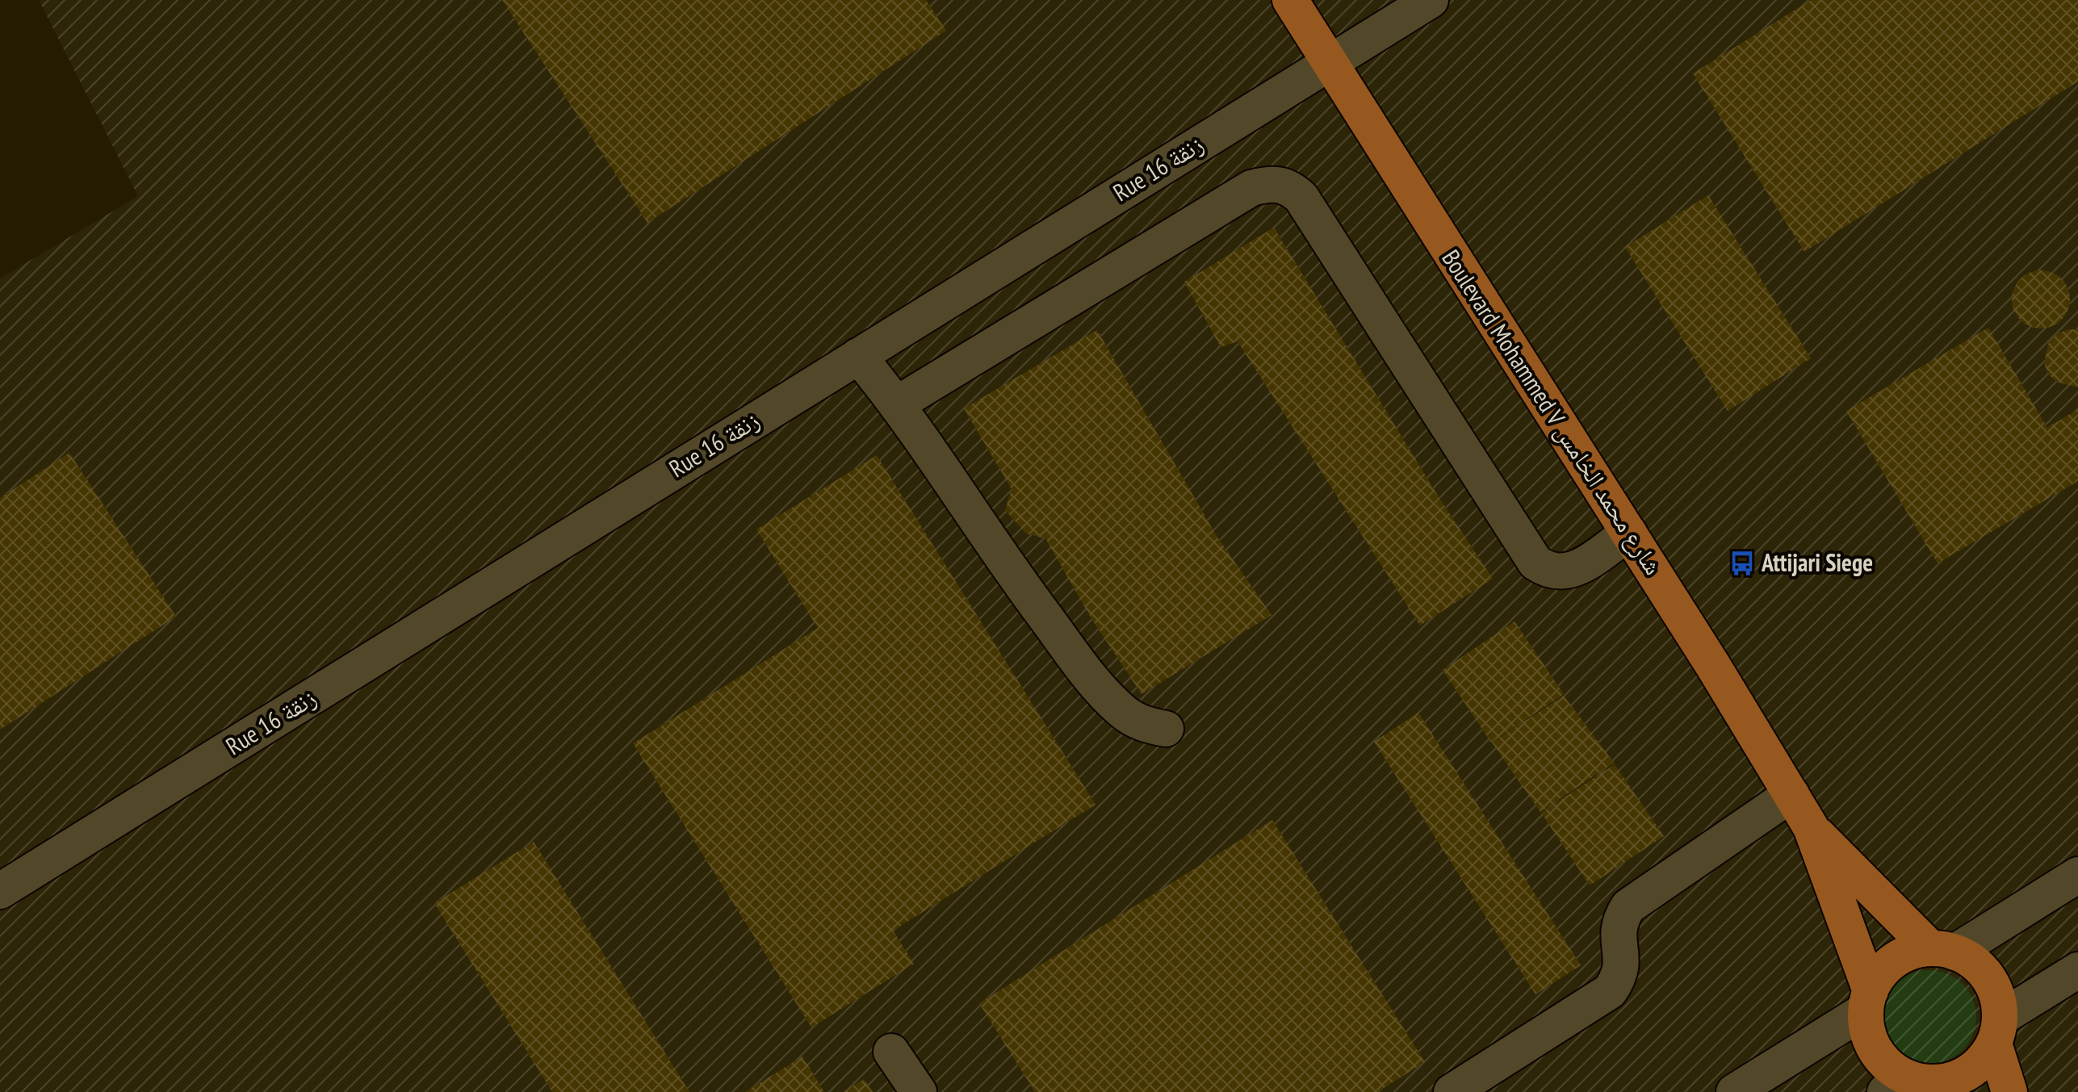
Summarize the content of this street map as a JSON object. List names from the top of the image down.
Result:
{
  "streets": {
    "main road": ["Boulevard Mohammed V شارع محمد الخامس"],
    "street": ["Rue 16 زنقة"]
  },
  "crossings": [
    ["Rue 16 زنقة", "Boulevard Mohammed V شارع محمد الخامس"]
  ],
  "places": {
    "bus stop": ["Attijari Siege"]
  }
}
